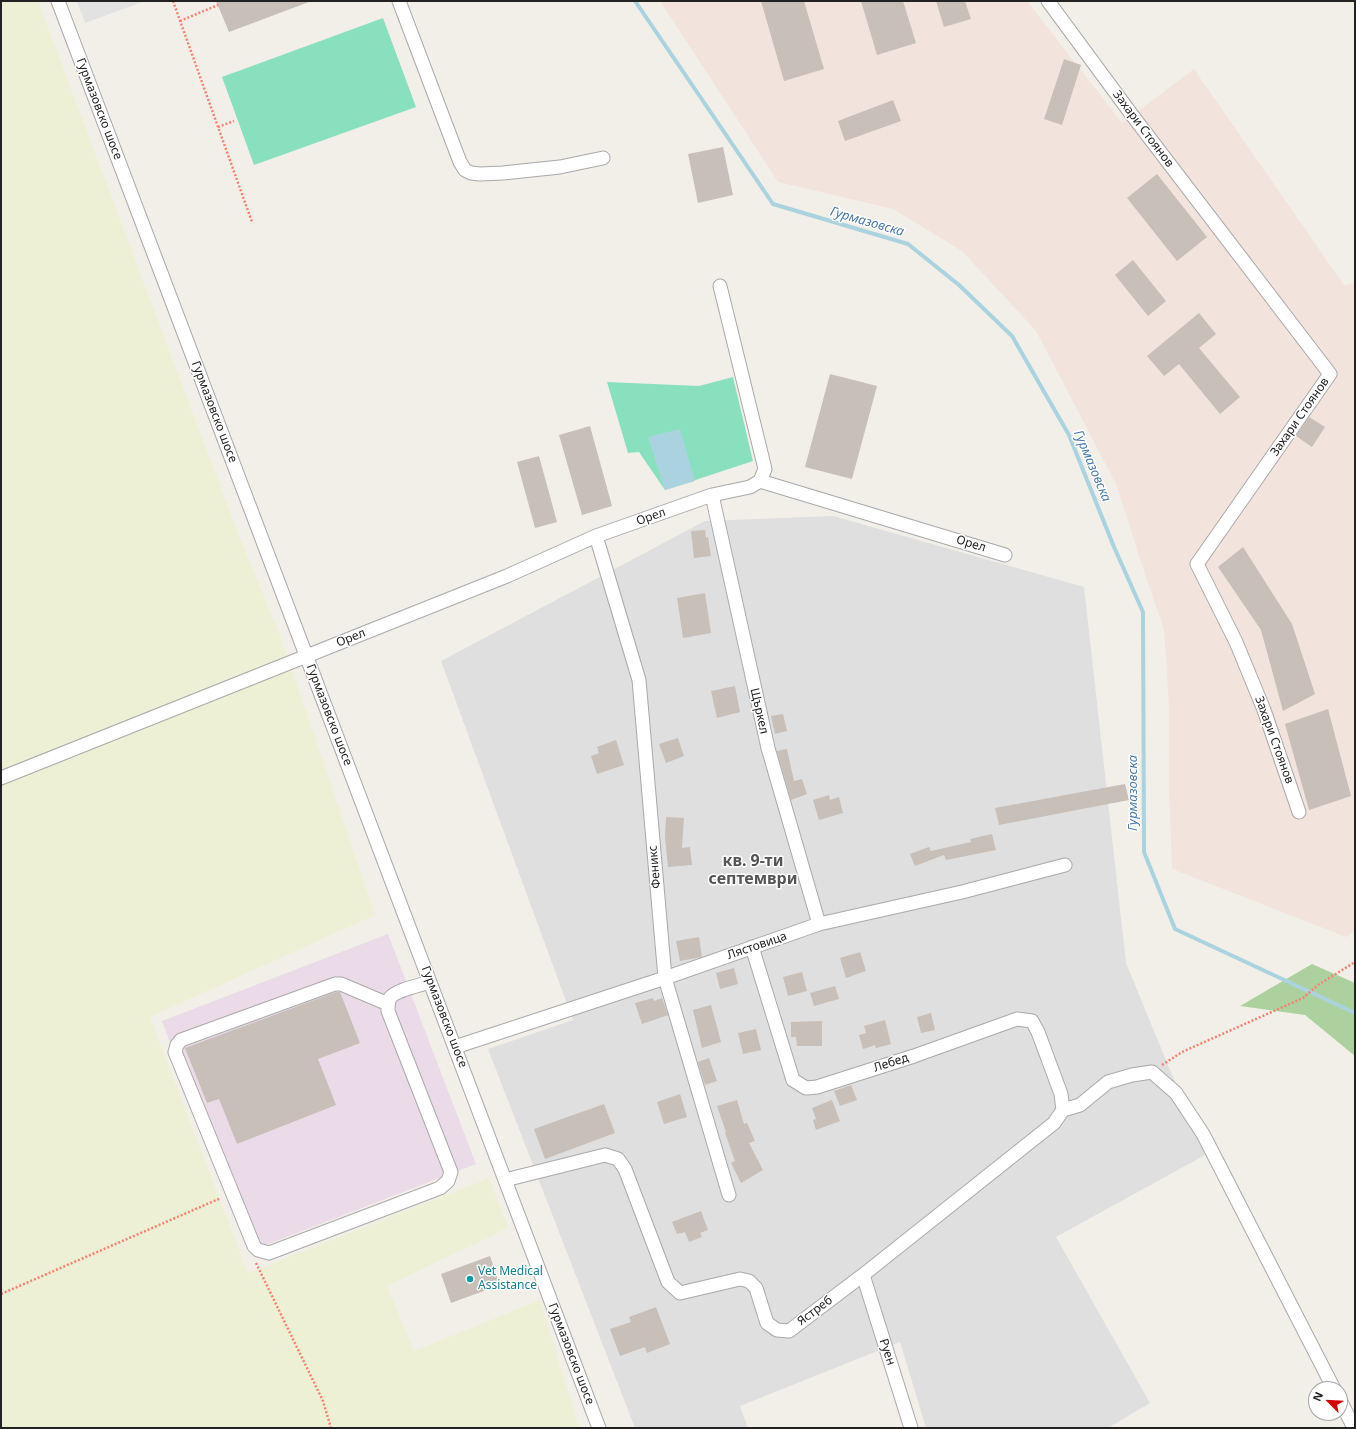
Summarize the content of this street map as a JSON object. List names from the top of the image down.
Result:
{
  "streets": {
    "street": [
      "Гурмазовско шосе",
      "Захари Стоянов",
      "Орел",
      "Щъркел",
      "Феникс",
      "Лястовица",
      "Лебед",
      "Ястреб",
      "Руен"
    ]
  },
  "crossings": [
    ["Гурмазовско шосе", "Орел"],
    ["Гурмазовско шосе", "Лястовица"],
    ["Гурмазовско шосе", "Ястреб"],
    ["Орел", "Щъркел"],
    ["Орел", "Феникс"],
    ["Щъркел", "Лястовица"],
    ["Феникс", "Лястовица"],
    ["Лястовица", "Лебед"],
    ["Лебед", "Ястреб"],
    ["Ястреб", "Руен"]
  ],
  "districts": ["кв. 9-ти септември"],
  "water": ["Гурмазовска"],
  "places": ["Vet Medical Assistance"],
  "north": "top left"
}
